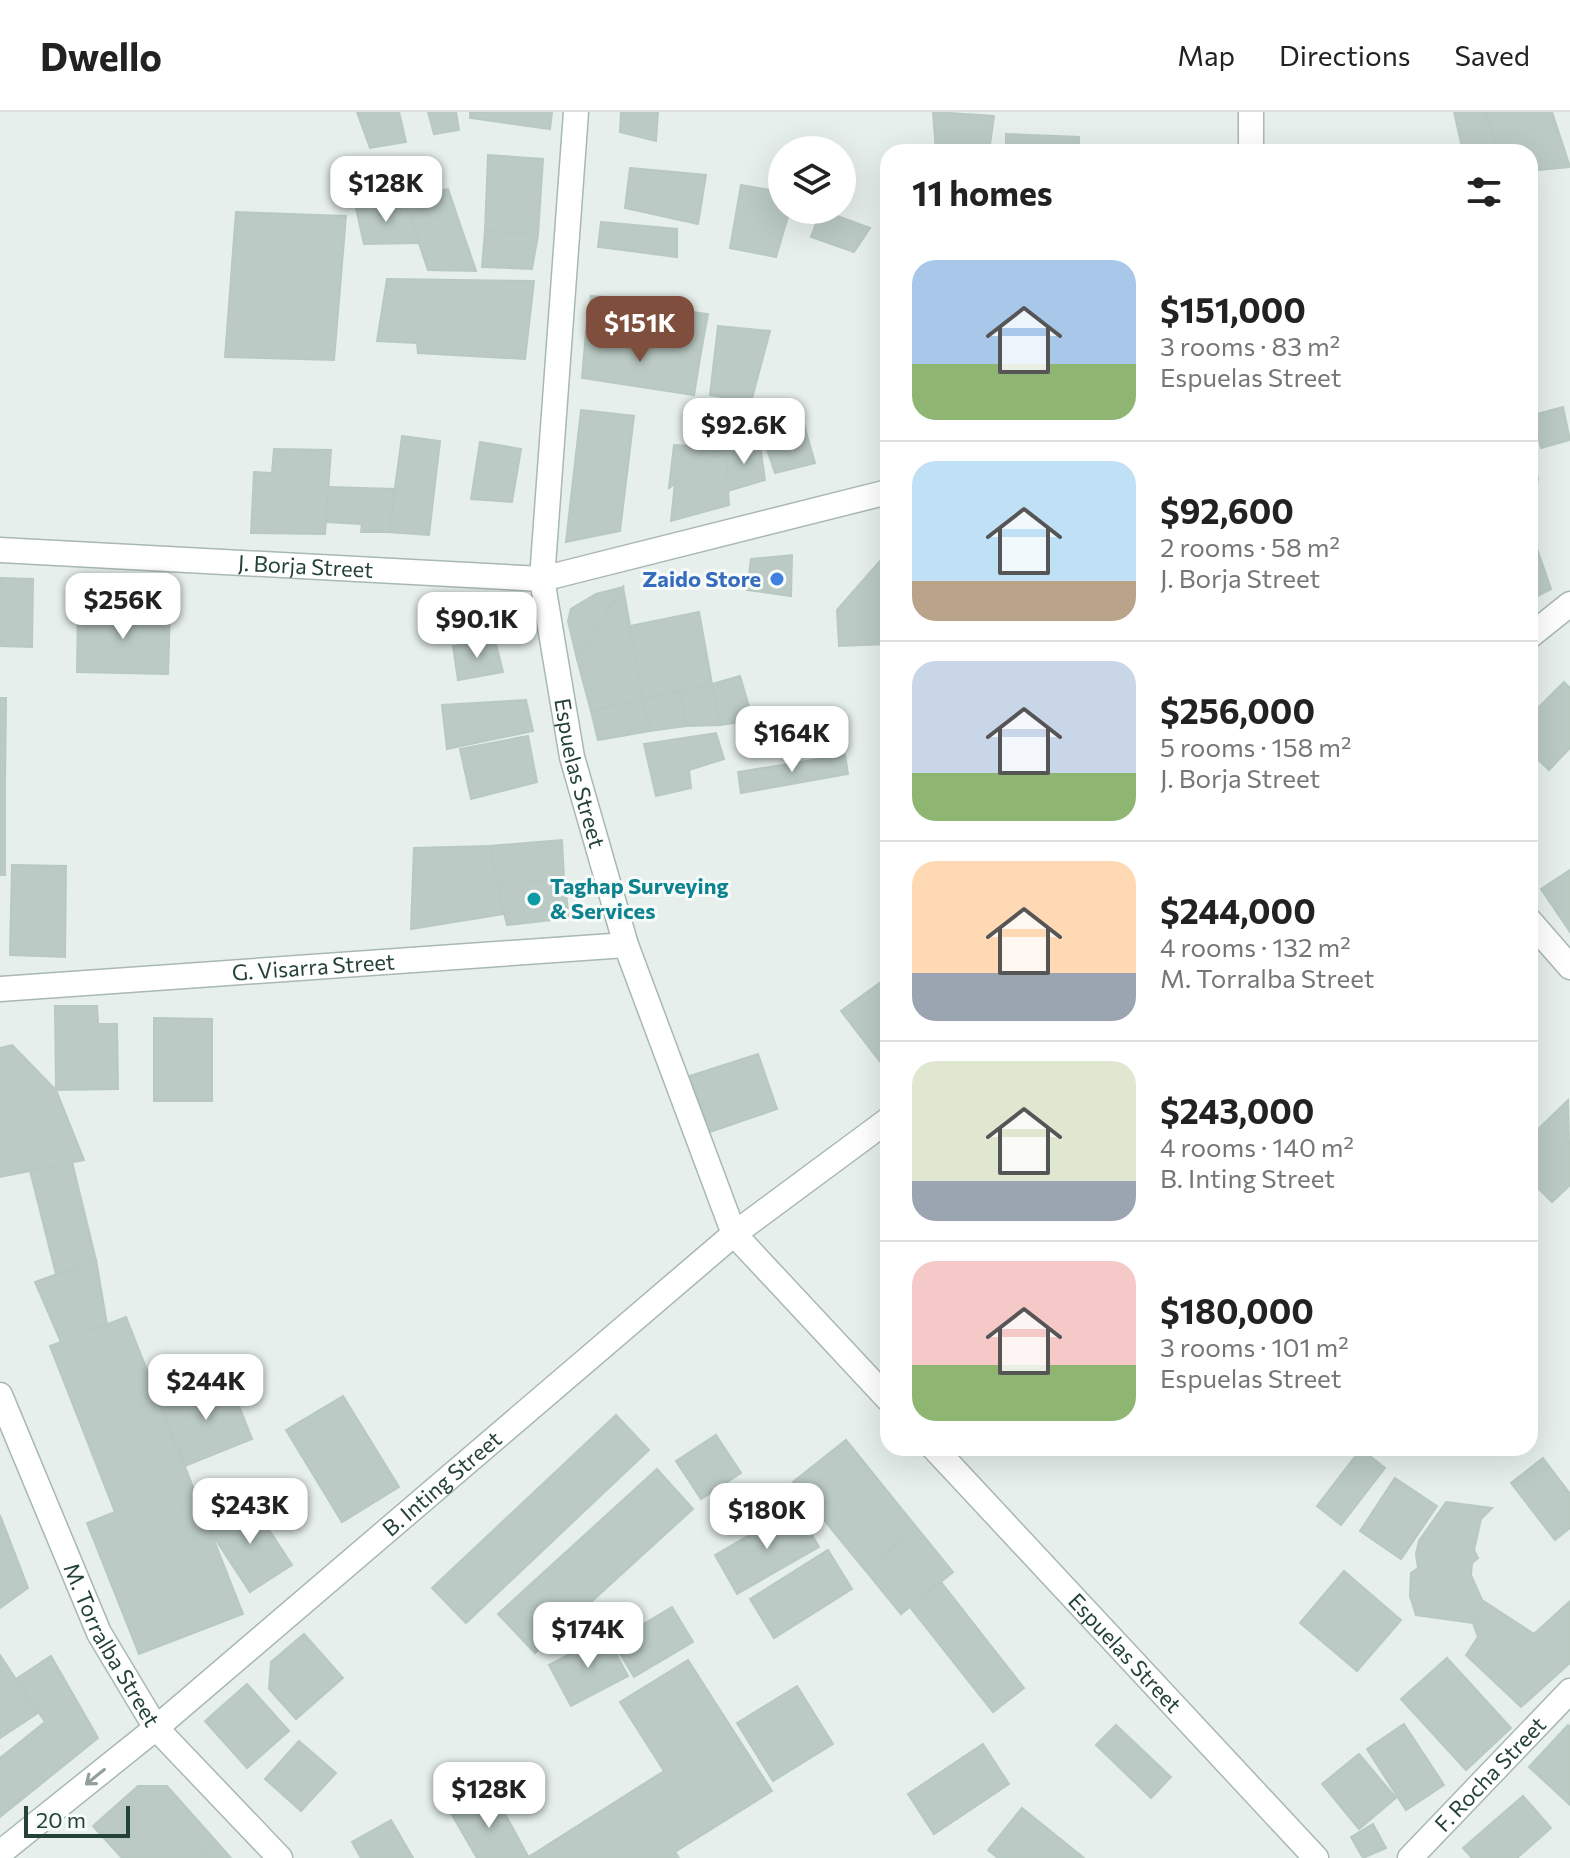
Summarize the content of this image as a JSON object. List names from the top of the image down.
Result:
{
  "streets": {
    "street": [
      "J. Borja Street",
      "Espuelas Street",
      "G. Visarra Street",
      "B. Inting Street",
      "M. Torralba Street",
      "F. Rocha Street"
    ]
  },
  "crossings": [
    ["J. Borja Street", "Espuelas Street"],
    ["Espuelas Street", "G. Visarra Street"],
    ["Espuelas Street", "B. Inting Street"],
    ["B. Inting Street", "M. Torralba Street"]
  ],
  "places": ["Zaido Store", "Taghap Surveying & Services"],
  "scale_bar": "20 m",
  "page": {
    "header": "Dwello",
    "nav": ["Map", "Directions", "Saved"],
    "heading": "11 homes",
    "price": [
      "$128K",
      "$151K",
      "$92.6K",
      "$256K",
      "$90.1K",
      "$164K",
      "$244K",
      "$243K",
      "$180K",
      "$174K",
      "$128K"
    ],
    "list": [
      {
        "name": "$151,000",
        "note": "3 rooms · 83 m² · Espuelas Street"
      },
      {
        "name": "$92,600",
        "note": "2 rooms · 58 m² · J. Borja Street"
      },
      {
        "name": "$256,000",
        "note": "5 rooms · 158 m² · J. Borja Street"
      },
      {
        "name": "$244,000",
        "note": "4 rooms · 132 m² · M. Torralba Street"
      },
      {
        "name": "$243,000",
        "note": "4 rooms · 140 m² · B. Inting Street"
      },
      {
        "name": "$180,000",
        "note": "3 rooms · 101 m² · Espuelas Street"
      }
    ],
    "scale": "20 m"
  }
}
